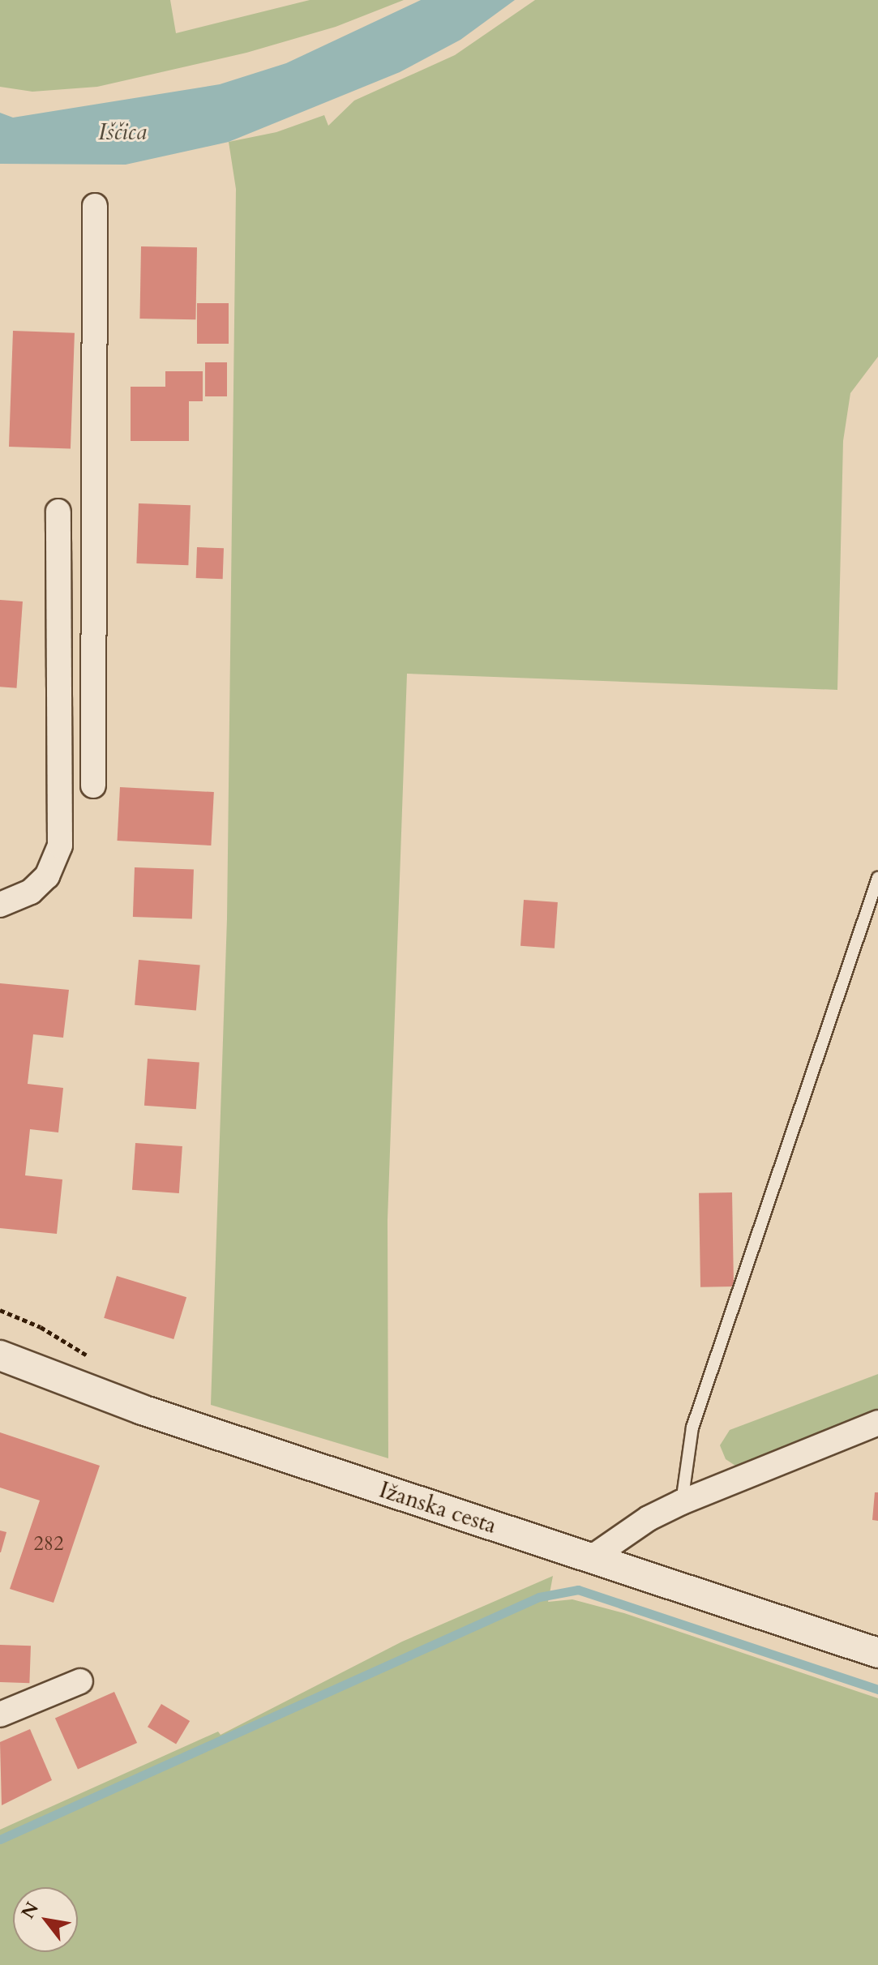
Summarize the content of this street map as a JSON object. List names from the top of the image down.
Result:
{
  "streets": {
    "street": ["Ižanska cesta"]
  },
  "water": ["Iščica"],
  "house_numbers": ["282"],
  "north": "top left"
}
